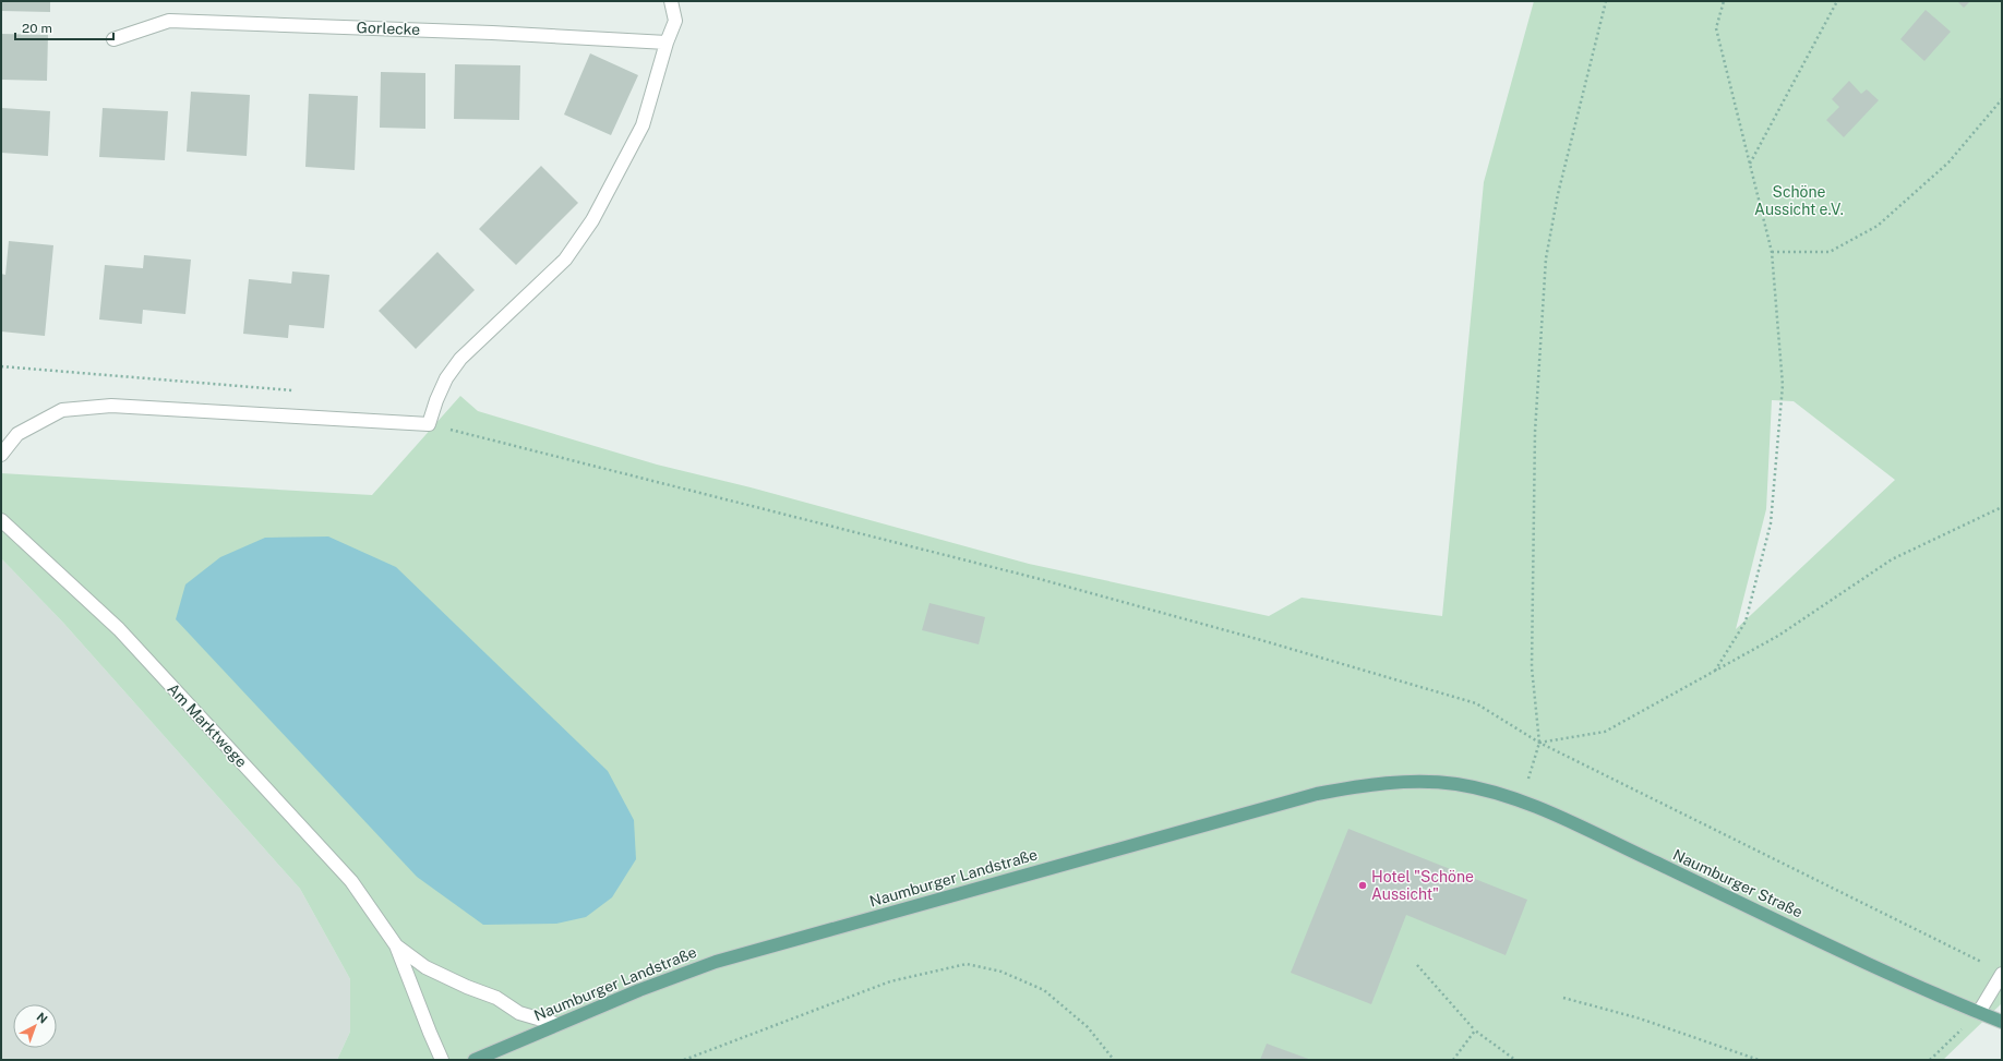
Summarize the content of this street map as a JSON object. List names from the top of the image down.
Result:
{
  "streets": {
    "main road": ["Naumburger Landstraße", "Naumburger Straße"],
    "street": ["Gorlecke", "Am Marktwege"]
  },
  "crossings": [
    ["Naumburger Landstraße", "Naumburger Straße"]
  ],
  "parks": ["Schöne Aussicht e.V."],
  "places": ["Hotel \"Schöne Aussicht\""],
  "scale_bar": "20 m",
  "north": "top right"
}
